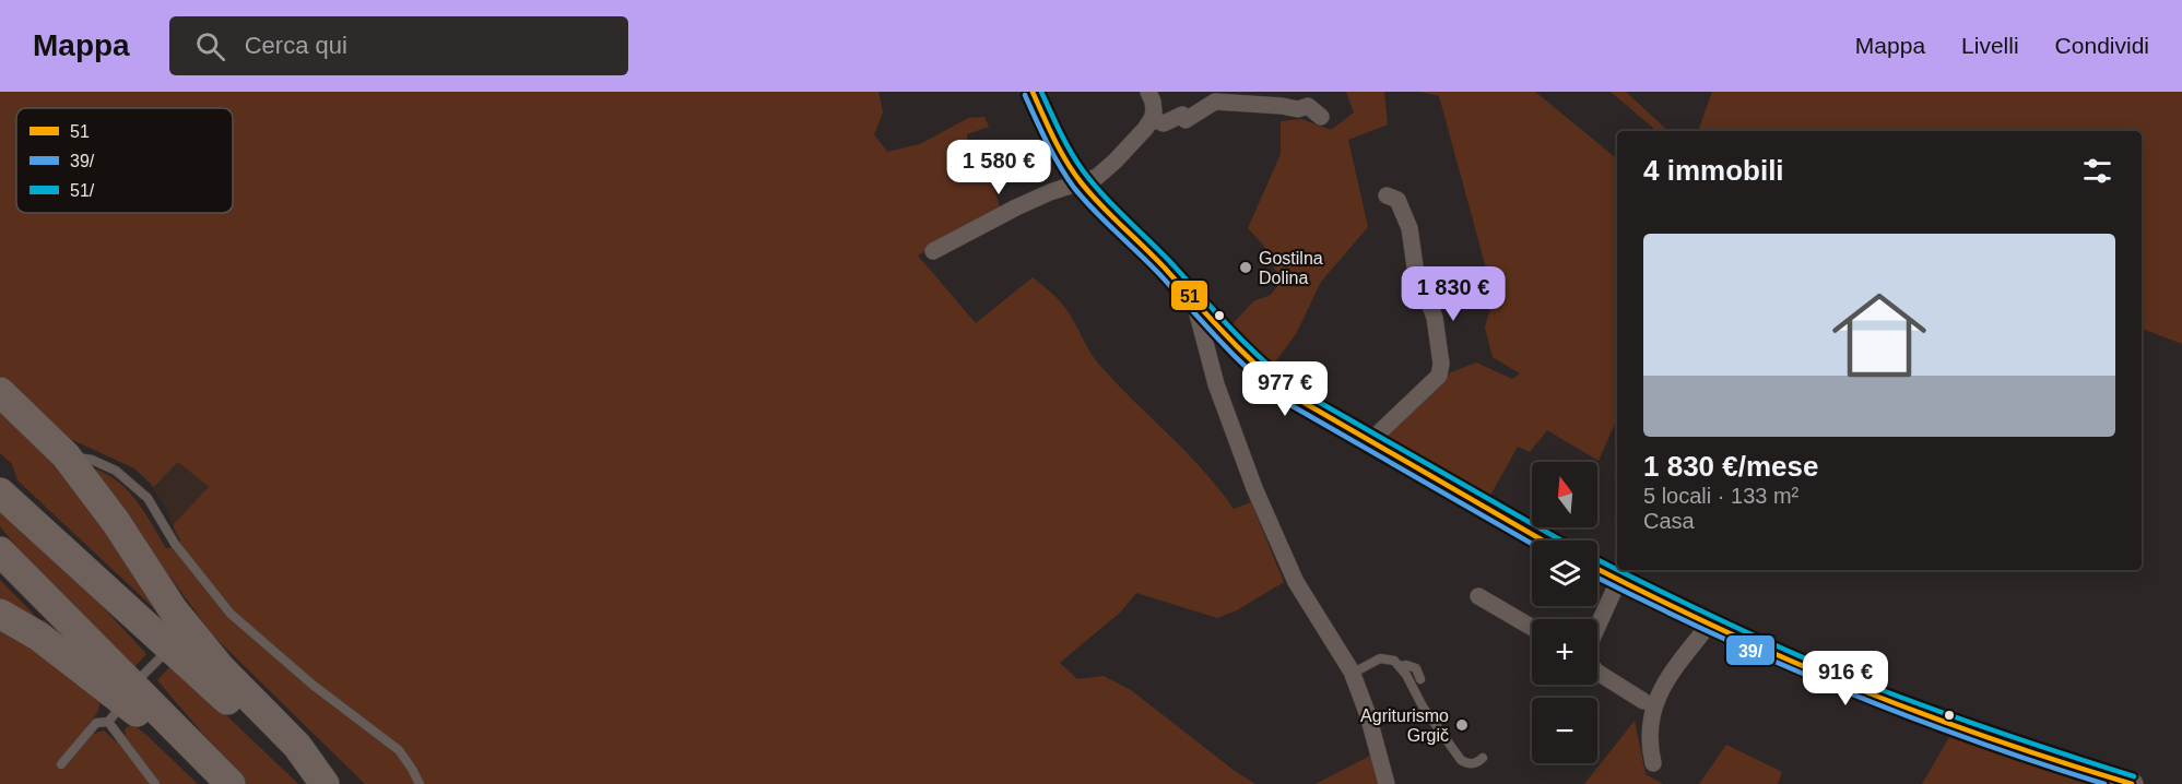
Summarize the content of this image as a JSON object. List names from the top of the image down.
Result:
{
  "places": ["Gostilna Dolina", "Agriturismo Grgič"],
  "lines": ["transit line 51", "transit line 51/", "transit line 39/"],
  "legend": ["51", "39/", "51/"],
  "north": "top",
  "page": {
    "header": "Mappa",
    "search": "Cerca qui",
    "nav": ["Mappa", "Livelli", "Condividi"],
    "heading": "4 immobili",
    "price": [
      "1 580 €",
      "1 830 €",
      "977 €",
      "916 €"
    ],
    "list": [
      {
        "name": "1 830 €/mese",
        "note": "5 locali · 133 m² · Casa"
      }
    ],
    "map_buttons": ["+", "−"]
  }
}
